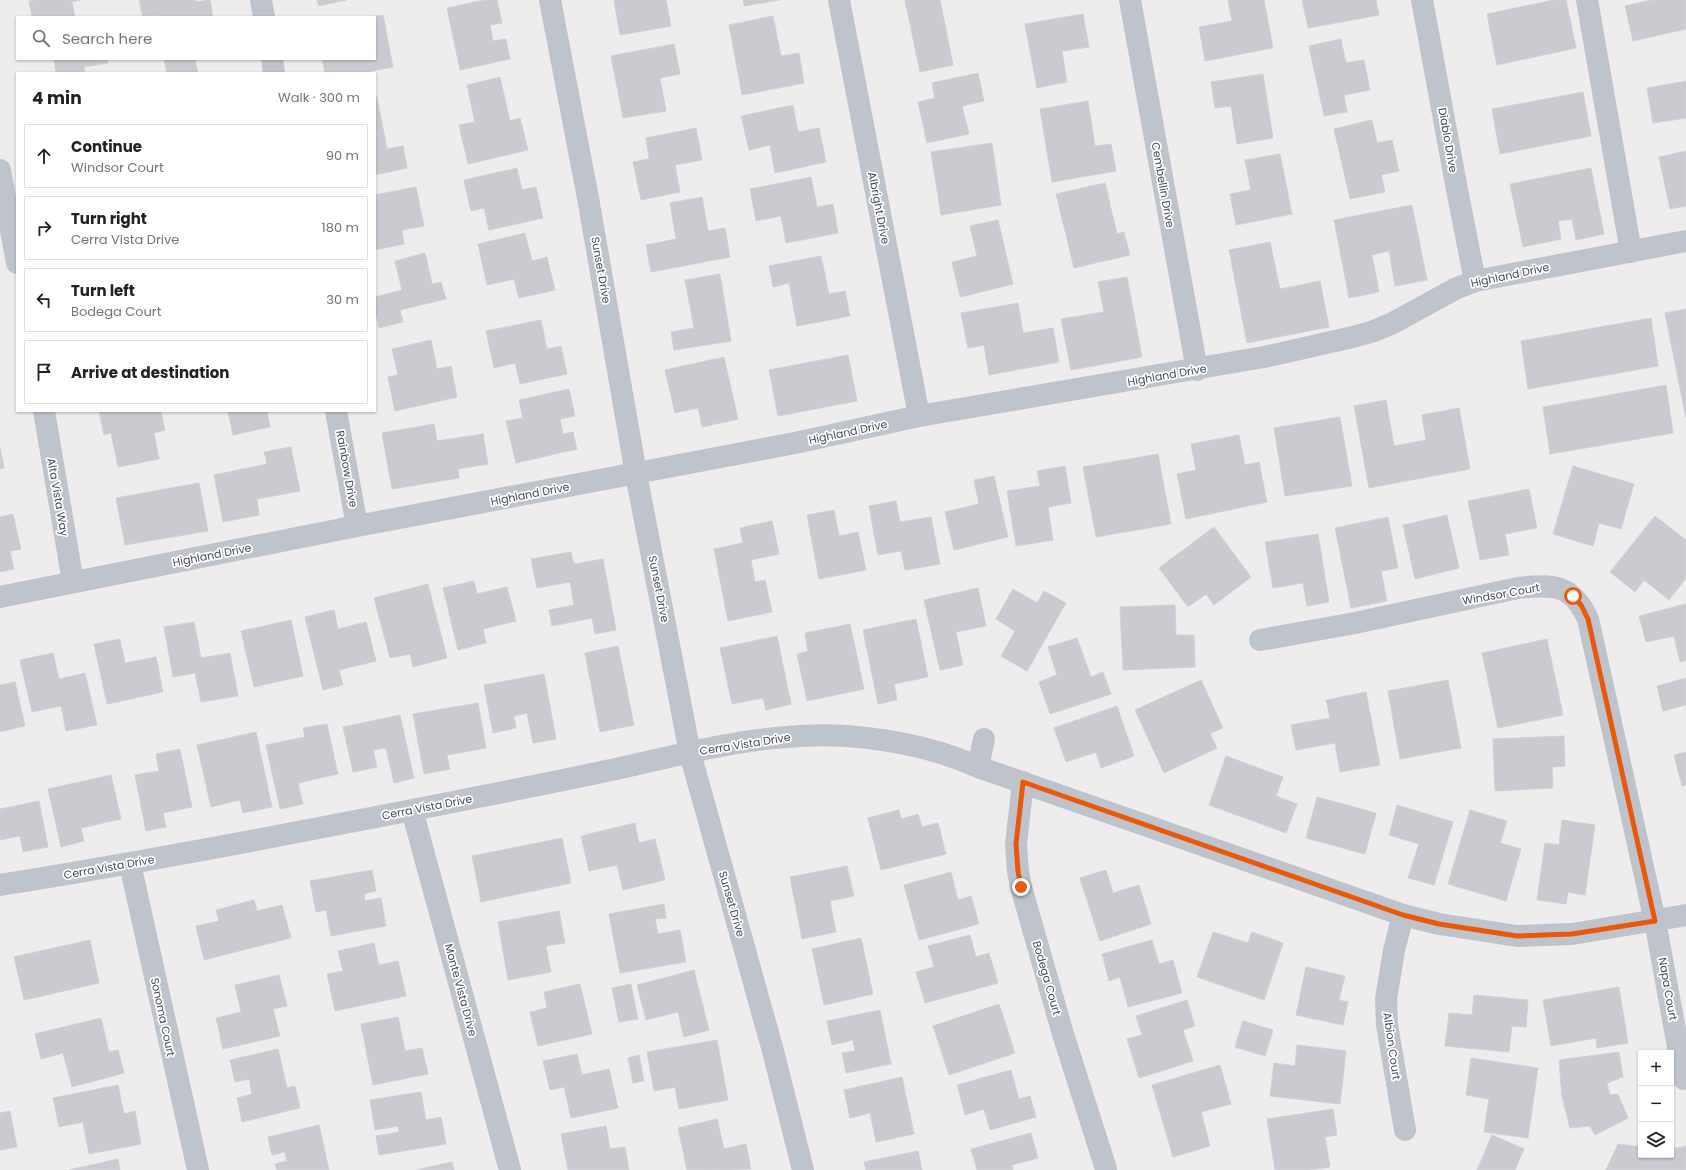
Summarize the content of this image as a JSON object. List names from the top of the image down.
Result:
{
  "streets": {
    "street": [
      "Diablo Drive",
      "Cembellin Drive",
      "Albright Drive",
      "Sunset Drive",
      "Highland Drive",
      "Rainbow Drive",
      "Alta Vista Way",
      "Windsor Court",
      "Cerra Vista Drive",
      "Bodega Court",
      "Napa Court",
      "Monte Vista Drive",
      "Sonoma Court",
      "Albion Court"
    ]
  },
  "crossings": [
    ["Diablo Drive", "Highland Drive"],
    ["Cembellin Drive", "Highland Drive"],
    ["Albright Drive", "Highland Drive"],
    ["Sunset Drive", "Highland Drive"],
    ["Sunset Drive", "Cerra Vista Drive"],
    ["Highland Drive", "Rainbow Drive"],
    ["Highland Drive", "Alta Vista Way"],
    ["Windsor Court", "Cerra Vista Drive"],
    ["Windsor Court", "Napa Court"],
    ["Cerra Vista Drive", "Bodega Court"],
    ["Cerra Vista Drive", "Napa Court"],
    ["Cerra Vista Drive", "Monte Vista Drive"],
    ["Cerra Vista Drive", "Sonoma Court"],
    ["Cerra Vista Drive", "Albion Court"]
  ],
  "page": {
    "search": "Search here",
    "heading": ["4 min", "Walk · 300 m"],
    "list": [
      ["Continue", "Windsor Court", "90 m"],
      ["Turn right", "Cerra Vista Drive", "180 m"],
      ["Turn left", "Bodega Court", "30 m"],
      "Arrive at destination"
    ],
    "map_buttons": ["+", "−"]
  }
}
